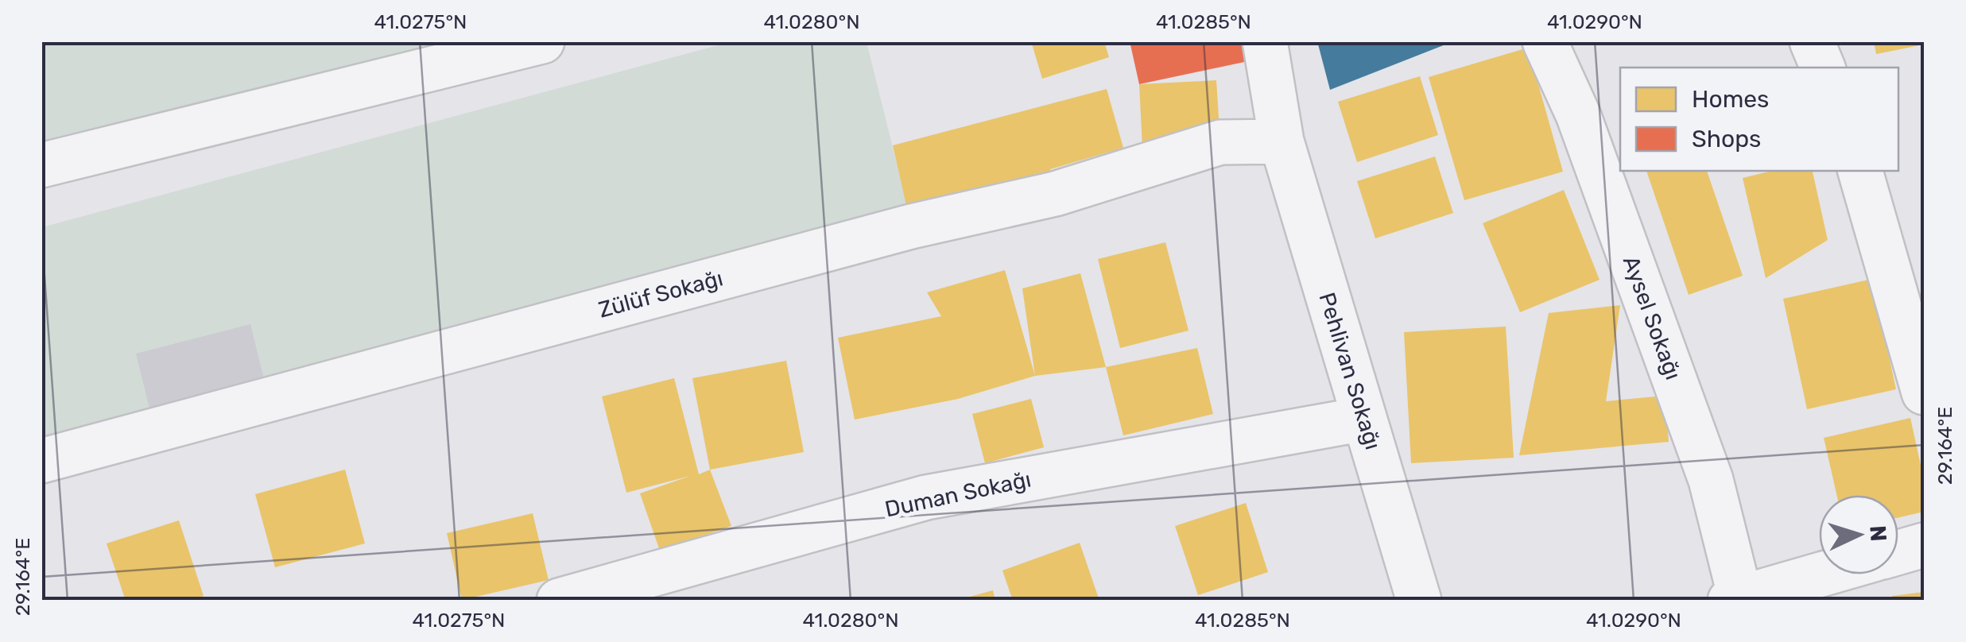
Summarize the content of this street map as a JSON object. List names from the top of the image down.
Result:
{
  "streets": {
    "street": [
      "Zülüf Sokağı",
      "Aysel Sokağı",
      "Pehlivan Sokağı",
      "Duman Sokağı"
    ]
  },
  "crossings": [
    ["Zülüf Sokağı", "Pehlivan Sokağı"],
    ["Pehlivan Sokağı", "Duman Sokağı"]
  ],
  "legend": ["Homes", "Shops"],
  "north": "right",
  "coordinates": [
    "41.0275°N",
    "41.0280°N",
    "41.0285°N",
    "41.0290°N",
    "29.164°E"
  ]
}
